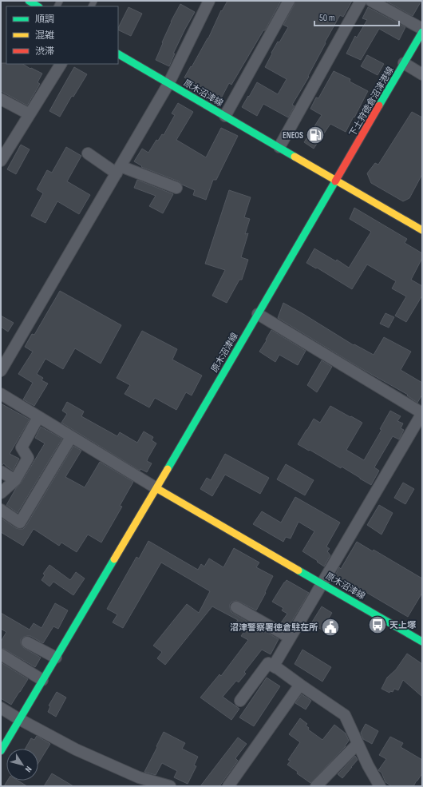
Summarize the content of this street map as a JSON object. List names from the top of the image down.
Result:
{
  "streets": {
    "main road": ["原木沼津線", "下土狩徳倉沼津港線"]
  },
  "crossings": [
    ["原木沼津線", "下土狩徳倉沼津港線"]
  ],
  "places": {
    "fuel station": ["ENEOS"],
    "bus stop": ["天上塚"],
    "public building": ["沼津警察署徳倉駐在所"]
  },
  "legend": ["順調", "混雑", "渋滞"],
  "scale_bar": "50 m",
  "north": "bottom right"
}
